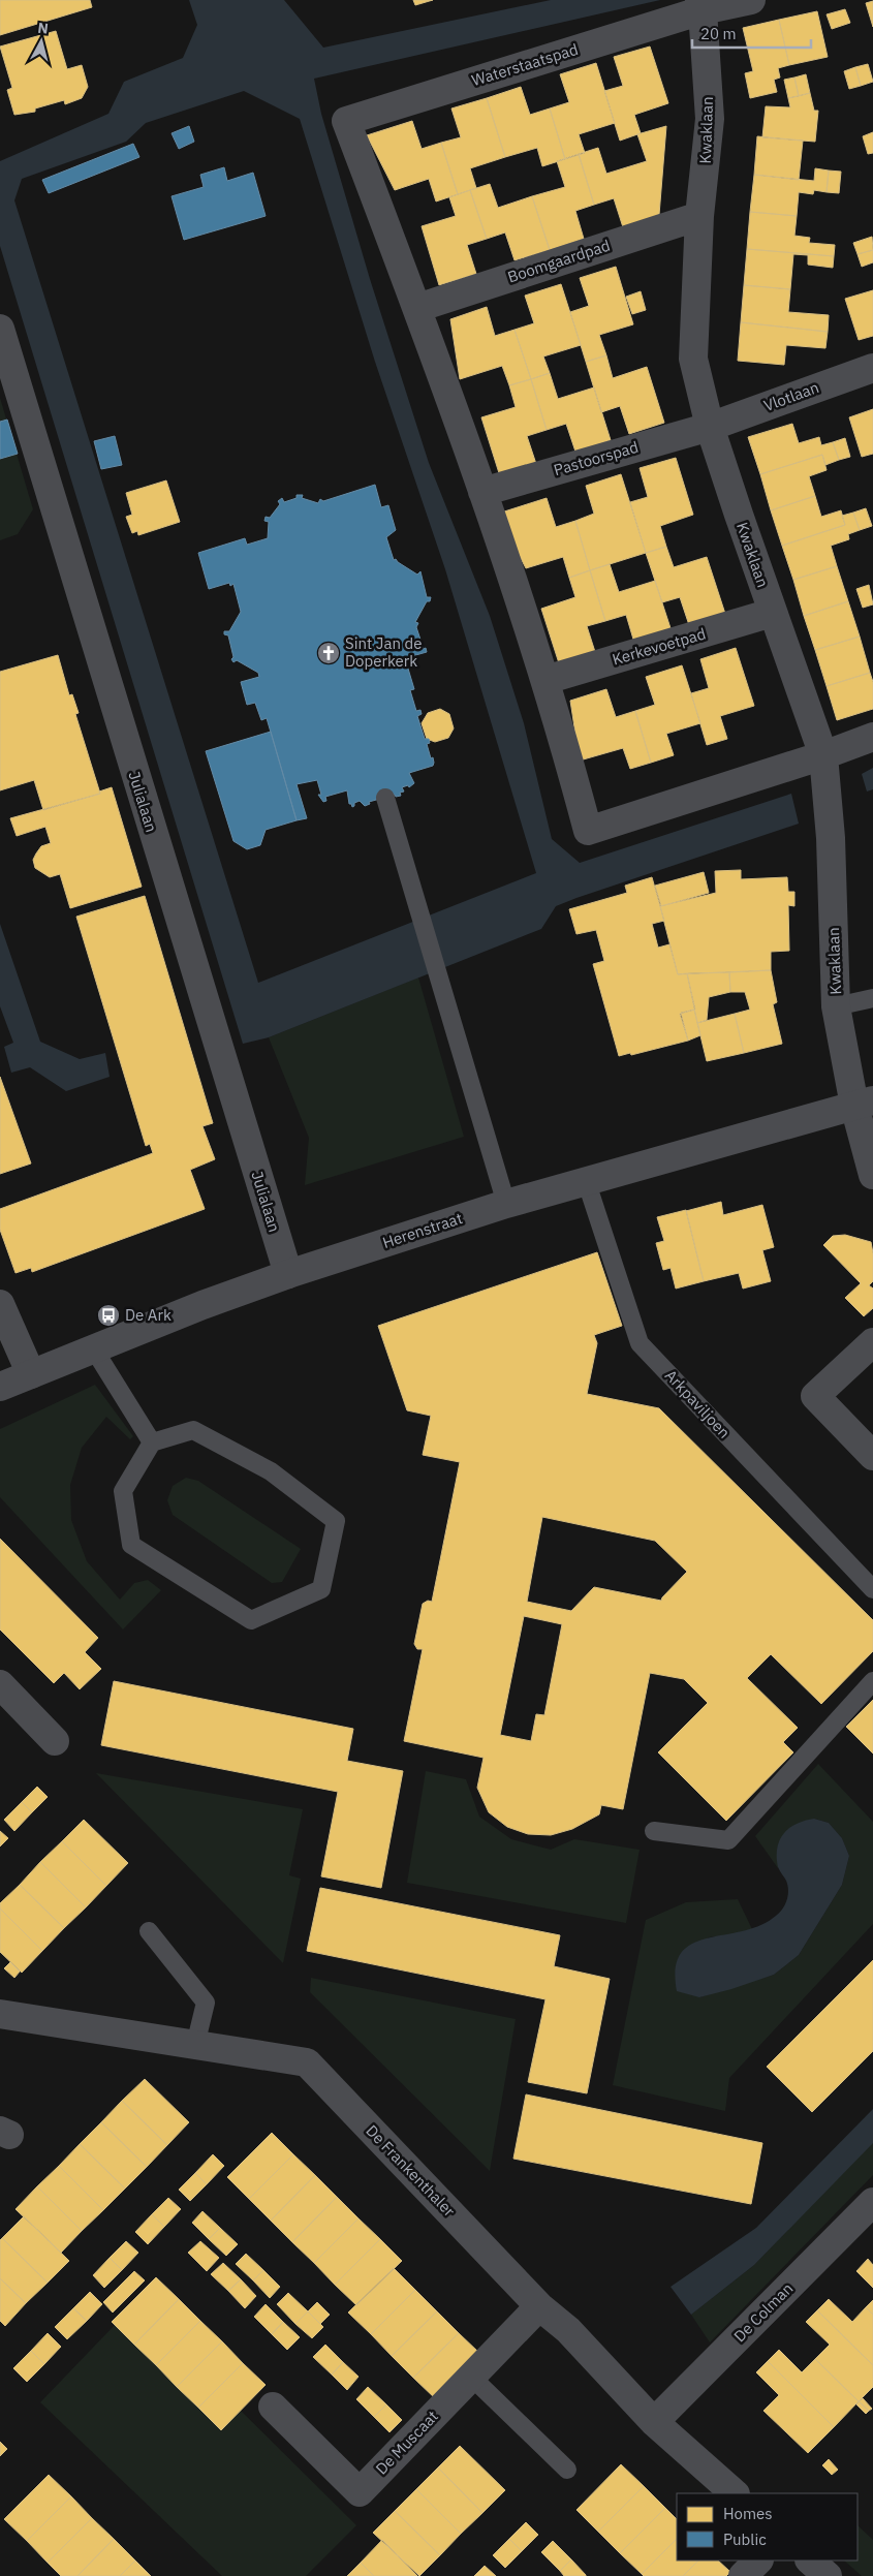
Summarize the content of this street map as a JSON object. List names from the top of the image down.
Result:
{
  "streets": {
    "street": [
      "Waterstaatspad",
      "Kwaklaan",
      "Boomgaardpad",
      "Vlotlaan",
      "Pastoorspad",
      "Kerkevoetpad",
      "Julialaan",
      "Herenstraat",
      "De Frankenthaler",
      "De Colman",
      "De Muscaat"
    ],
    "lane": ["Arkpaviljoen"]
  },
  "crossings": [
    ["Waterstaatspad", "Kwaklaan"],
    ["Waterstaatspad", "Boomgaardpad"],
    ["Kwaklaan", "Boomgaardpad"],
    ["Kwaklaan", "Vlotlaan"],
    ["Kwaklaan", "Pastoorspad"],
    ["Kwaklaan", "Kerkevoetpad"],
    ["Kwaklaan", "Herenstraat"],
    ["Vlotlaan", "Pastoorspad"],
    ["Julialaan", "Herenstraat"],
    ["Herenstraat", "Arkpaviljoen"],
    ["De Frankenthaler", "De Colman"],
    ["De Frankenthaler", "De Muscaat"]
  ],
  "places": {
    "church": ["Sint Jan de Doperkerk"],
    "bus stop": ["De Ark"]
  },
  "legend": ["Homes", "Public"],
  "scale_bar": "20 m",
  "north": "top"
}
